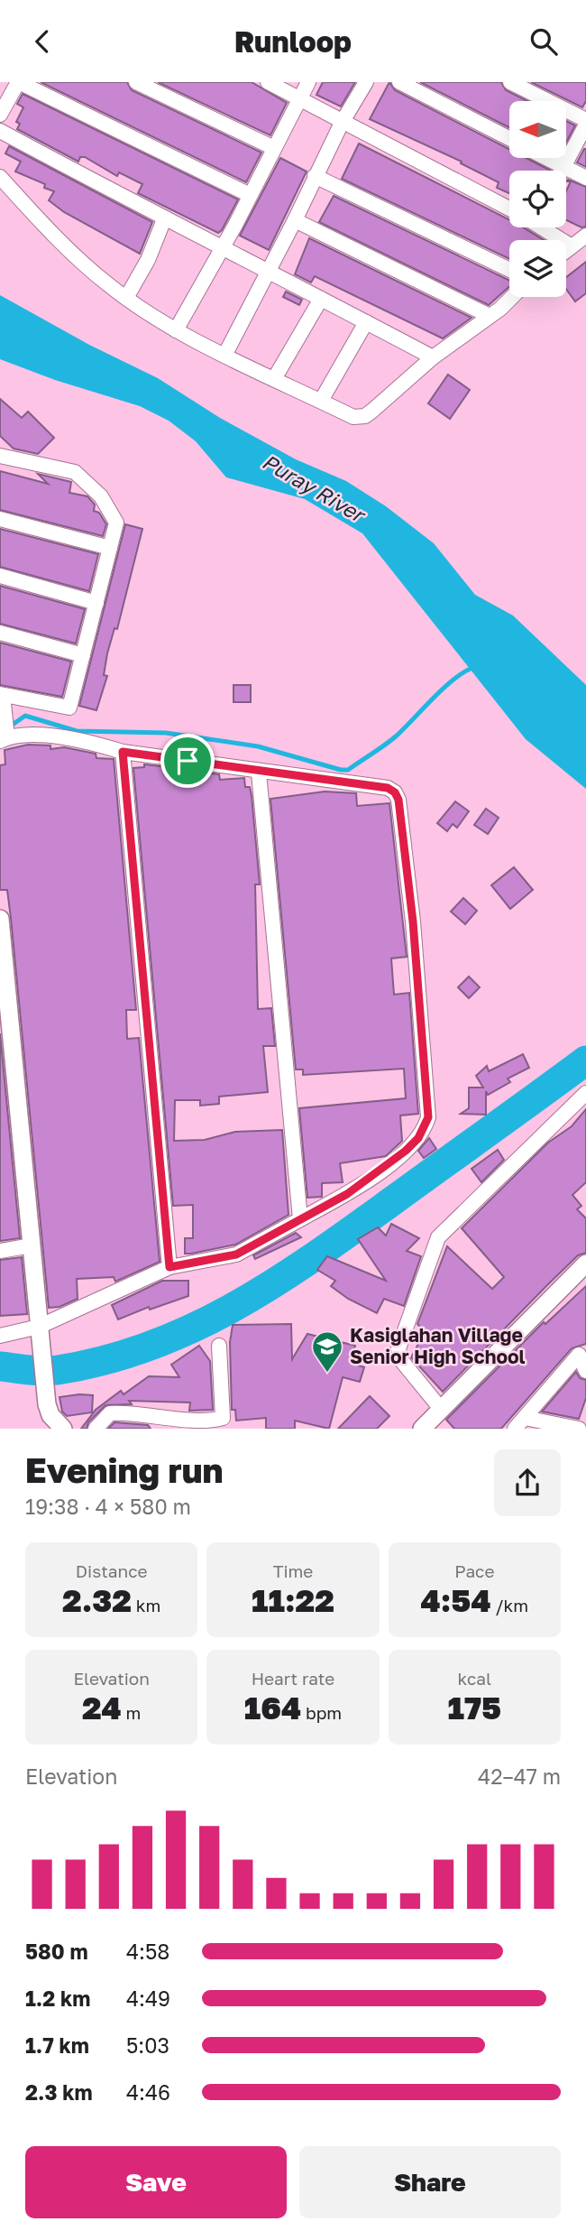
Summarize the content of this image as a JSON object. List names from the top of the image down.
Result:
{
  "water": ["Puray River"],
  "places": {
    "school or university": ["Kasiglahan Village Senior High School"]
  },
  "north": "left",
  "page": {
    "header": "Runloop",
    "heading": ["Evening run", "19:38 · 4 × 580 m"],
    "stats": [
      ["Distance", "2.32 km"],
      ["Time", "11:22"],
      ["Pace", "4:54 /km"],
      ["Elevation", "24 m"],
      ["Heart rate", "164 bpm"],
      ["kcal", "175"]
    ],
    "chart": ["Elevation", "42–47 m"],
    "list": [
      {
        "name": "580 m",
        "note": "4:58"
      },
      {
        "name": "1.2 km",
        "note": "4:49"
      },
      {
        "name": "1.7 km",
        "note": "5:03"
      },
      {
        "name": "2.3 km",
        "note": "4:46"
      }
    ],
    "buttons": ["Save", "Share"]
  }
}
